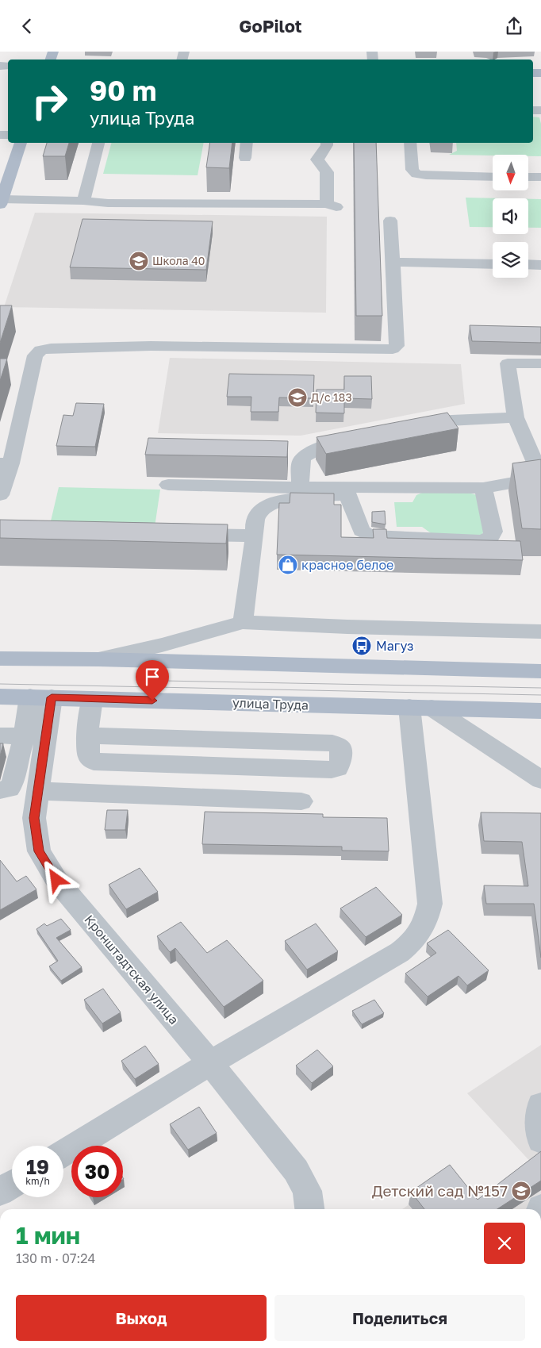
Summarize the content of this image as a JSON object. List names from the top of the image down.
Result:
{
  "streets": {
    "main road": ["улица Труда"],
    "street": ["Кронштадтская улица"]
  },
  "crossings": [
    ["улица Труда", "Кронштадтская улица"]
  ],
  "places": {
    "school or university": ["Школа 40", "Д/с 183", "Детский сад №157"],
    "shop": ["красное белое"],
    "bus stop": ["Магуз"]
  },
  "north": "bottom",
  "page": {
    "header": "GoPilot",
    "turn": ["90 m", "улица Труда"],
    "speed": "19 km/h",
    "limit": "30",
    "heading": ["1 мин", "130 m · 07:24"],
    "buttons": ["Выход", "Поделиться"]
  }
}
